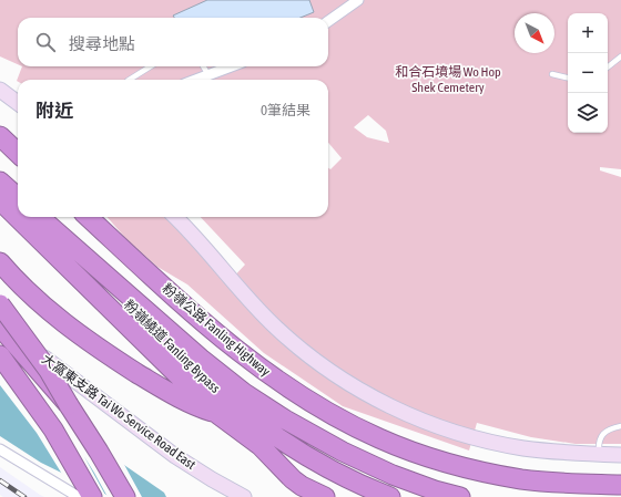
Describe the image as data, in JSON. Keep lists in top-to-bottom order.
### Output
{
  "streets": {
    "highway": ["粉嶺公路 Fanling Highway", "粉嶺繞道 Fanling Bypass"],
    "main road": ["大窩東支路 Tai Wo Service Road East"]
  },
  "parks": ["和合石墳場 Wo Hop Shek Cemetery"],
  "north": "bottom right",
  "page": {
    "map_buttons": ["+", "−"],
    "search": "搜尋地點",
    "heading": ["附近", "0筆結果"]
  }
}
